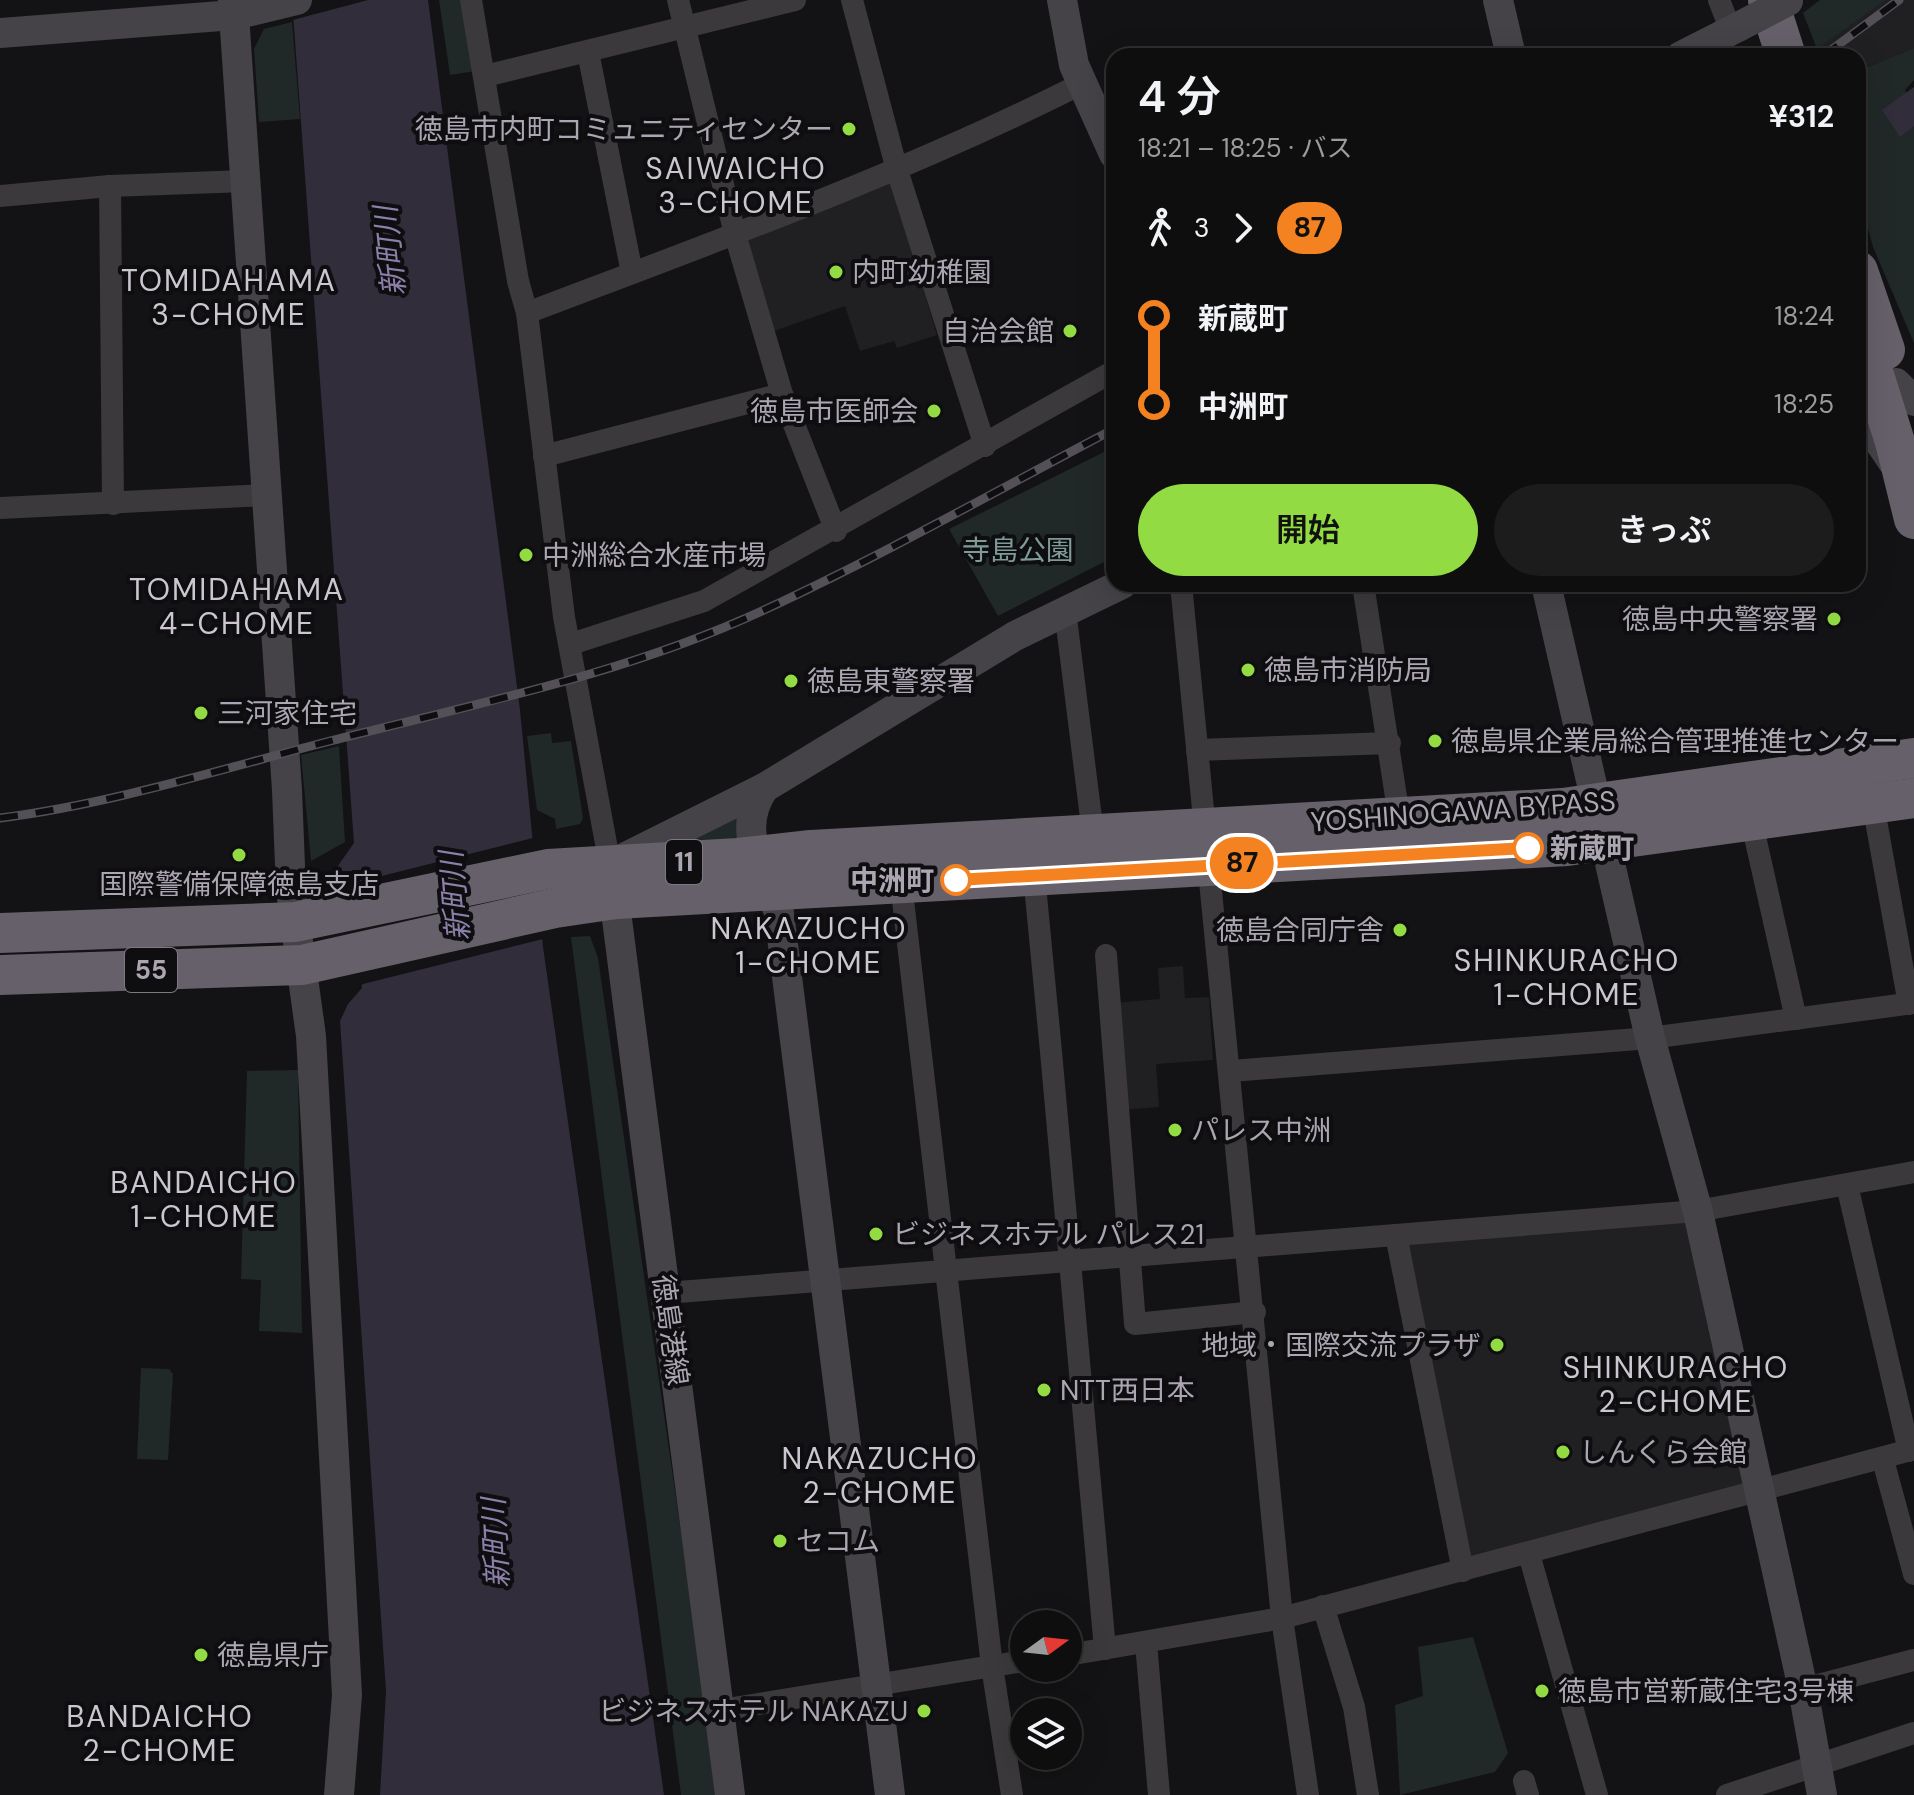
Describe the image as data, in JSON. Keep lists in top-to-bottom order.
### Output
{
  "streets": {
    "highway": ["YOSHINOGAWA BYPASS", "11", "55"],
    "street": ["徳島港線"]
  },
  "crossings": [
    ["YOSHINOGAWA BYPASS", "55"],
    ["YOSHINOGAWA BYPASS", "徳島港線"]
  ],
  "districts": [
    "SAIWAICHO 3-CHOME",
    "TOMIDAHAMA 3-CHOME",
    "TOMIDAHAMA 4-CHOME",
    "NAKAZUCHO 1-CHOME",
    "SHINKURACHO 1-CHOME",
    "BANDAICHO 1-CHOME",
    "SHINKURACHO 2-CHOME",
    "NAKAZUCHO 2-CHOME",
    "BANDAICHO 2-CHOME"
  ],
  "water": ["新町川"],
  "parks": ["寺島公園"],
  "places": [
    "徳島市内町コミュニティセンター",
    "内町幼稚園",
    "自治会館",
    "徳島市医師会",
    "中洲総合水産市場",
    "徳島中央警察署",
    "徳島市消防局",
    "徳島東警察署",
    "三河家住宅",
    "徳島県企業局総合管理推進センター",
    "新蔵町",
    "国際警備保障徳島支店",
    "中洲町",
    "徳島合同庁舎",
    "パレス中洲",
    "ビジネスホテル パレス21",
    "地域・国際交流プラザ",
    "NTT西日本",
    "しんくら会館",
    "セコム",
    "徳島県庁",
    "徳島市営新蔵住宅3号棟",
    "ビジネスホテル NAKAZU"
  ],
  "lines": ["bus line 87"],
  "north": "right",
  "page": {
    "on_map": "87",
    "heading": ["4 分", "18:21 – 18:25 · バス", "¥312"],
    "legs": ["3", "87"],
    "list": [
      {
        "name": "新蔵町",
        "value": "18:24"
      },
      {
        "name": "中洲町",
        "value": "18:25"
      }
    ],
    "buttons": ["開始", "きっぷ"]
  }
}
